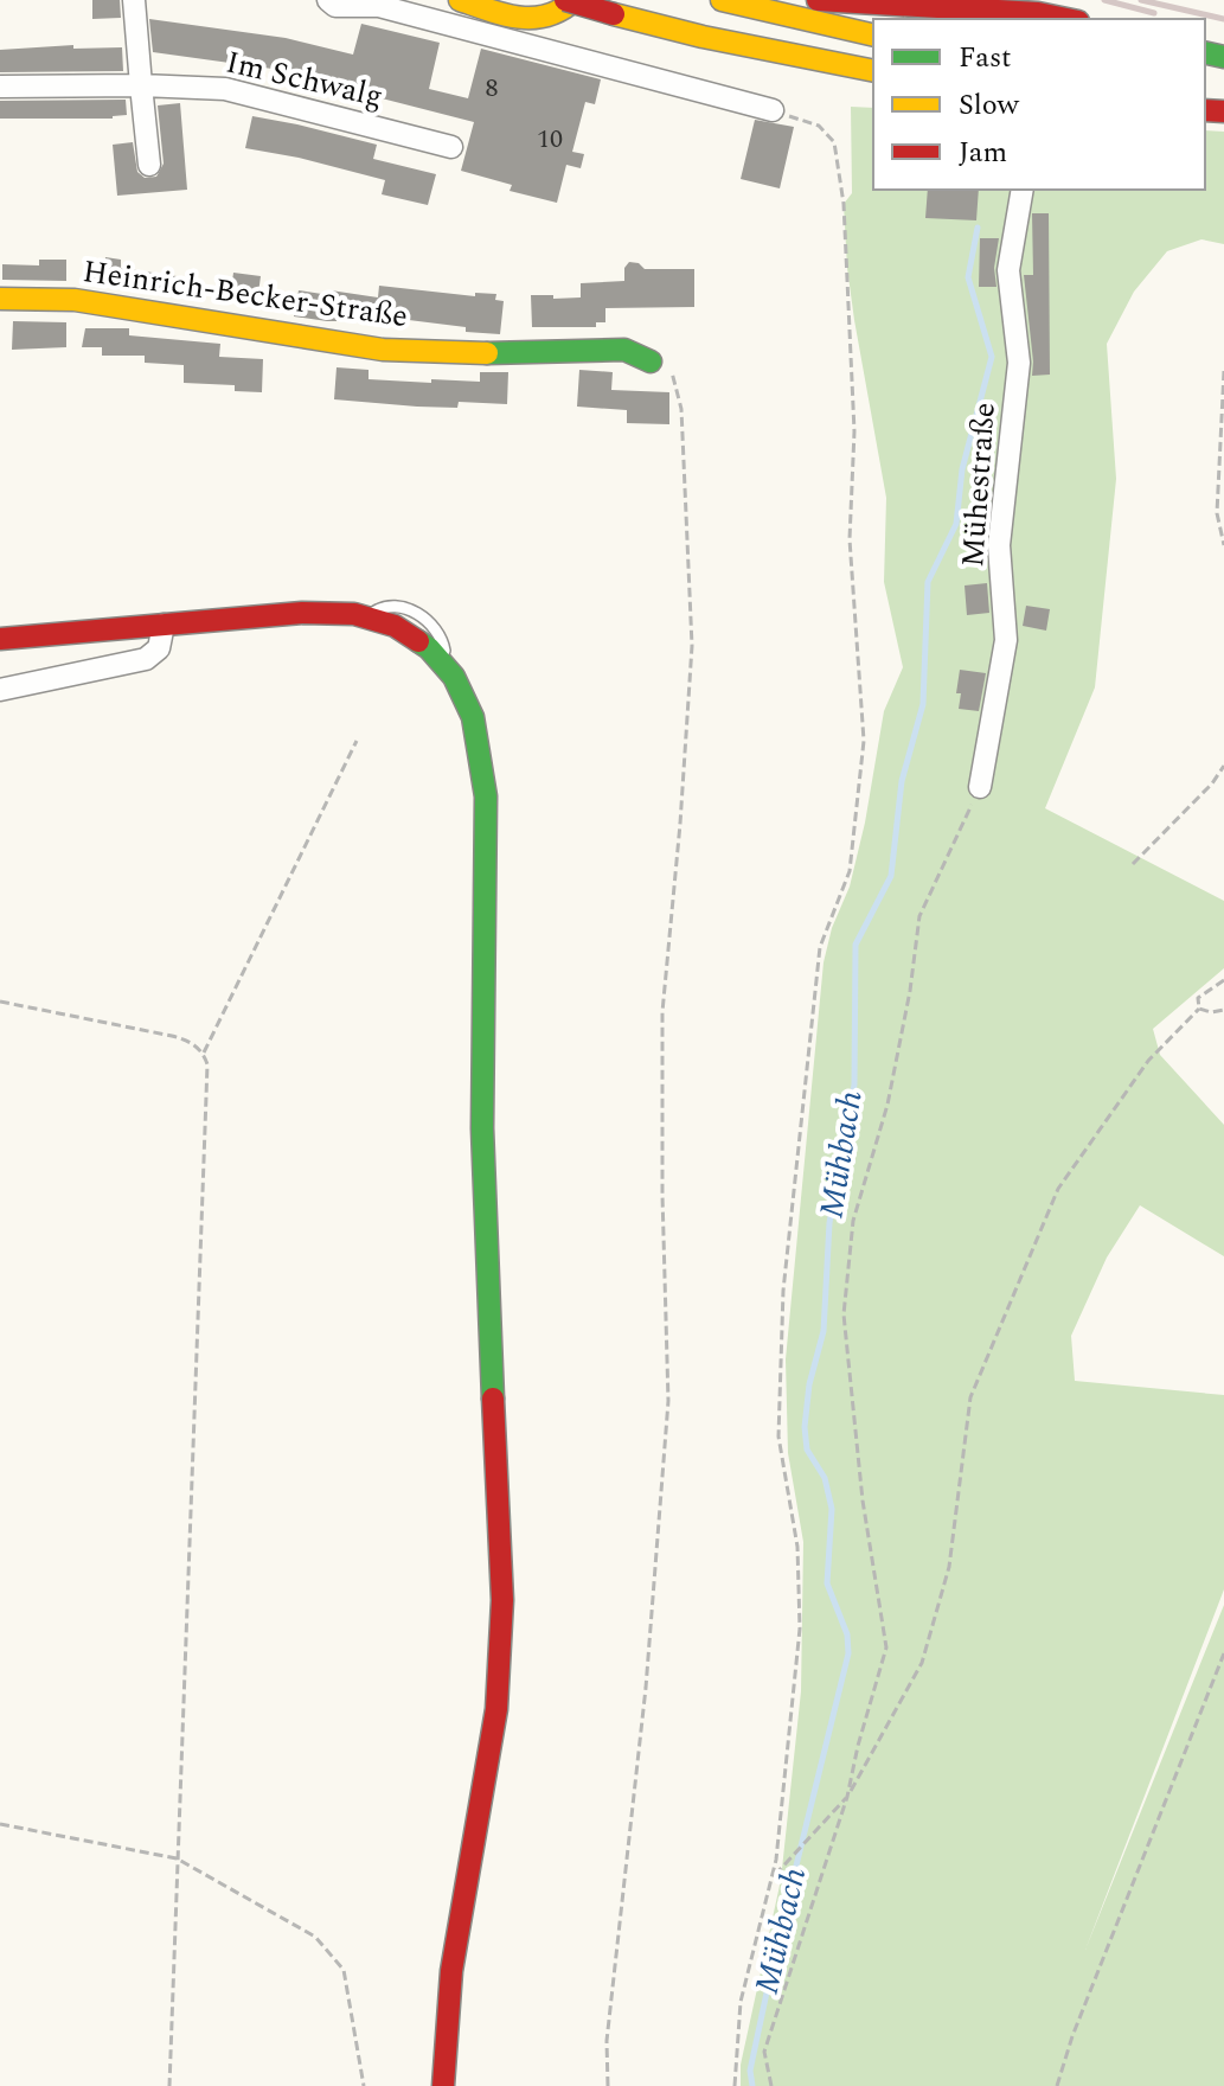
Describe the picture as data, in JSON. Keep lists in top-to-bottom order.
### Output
{
  "streets": {
    "main road": ["Heinrich-Becker-Straße"],
    "street": ["Im Schwalg", "Mühestraße"]
  },
  "water": ["Mühbach"],
  "house_numbers": ["8", "10"],
  "legend": ["Fast", "Slow", "Jam"]
}
